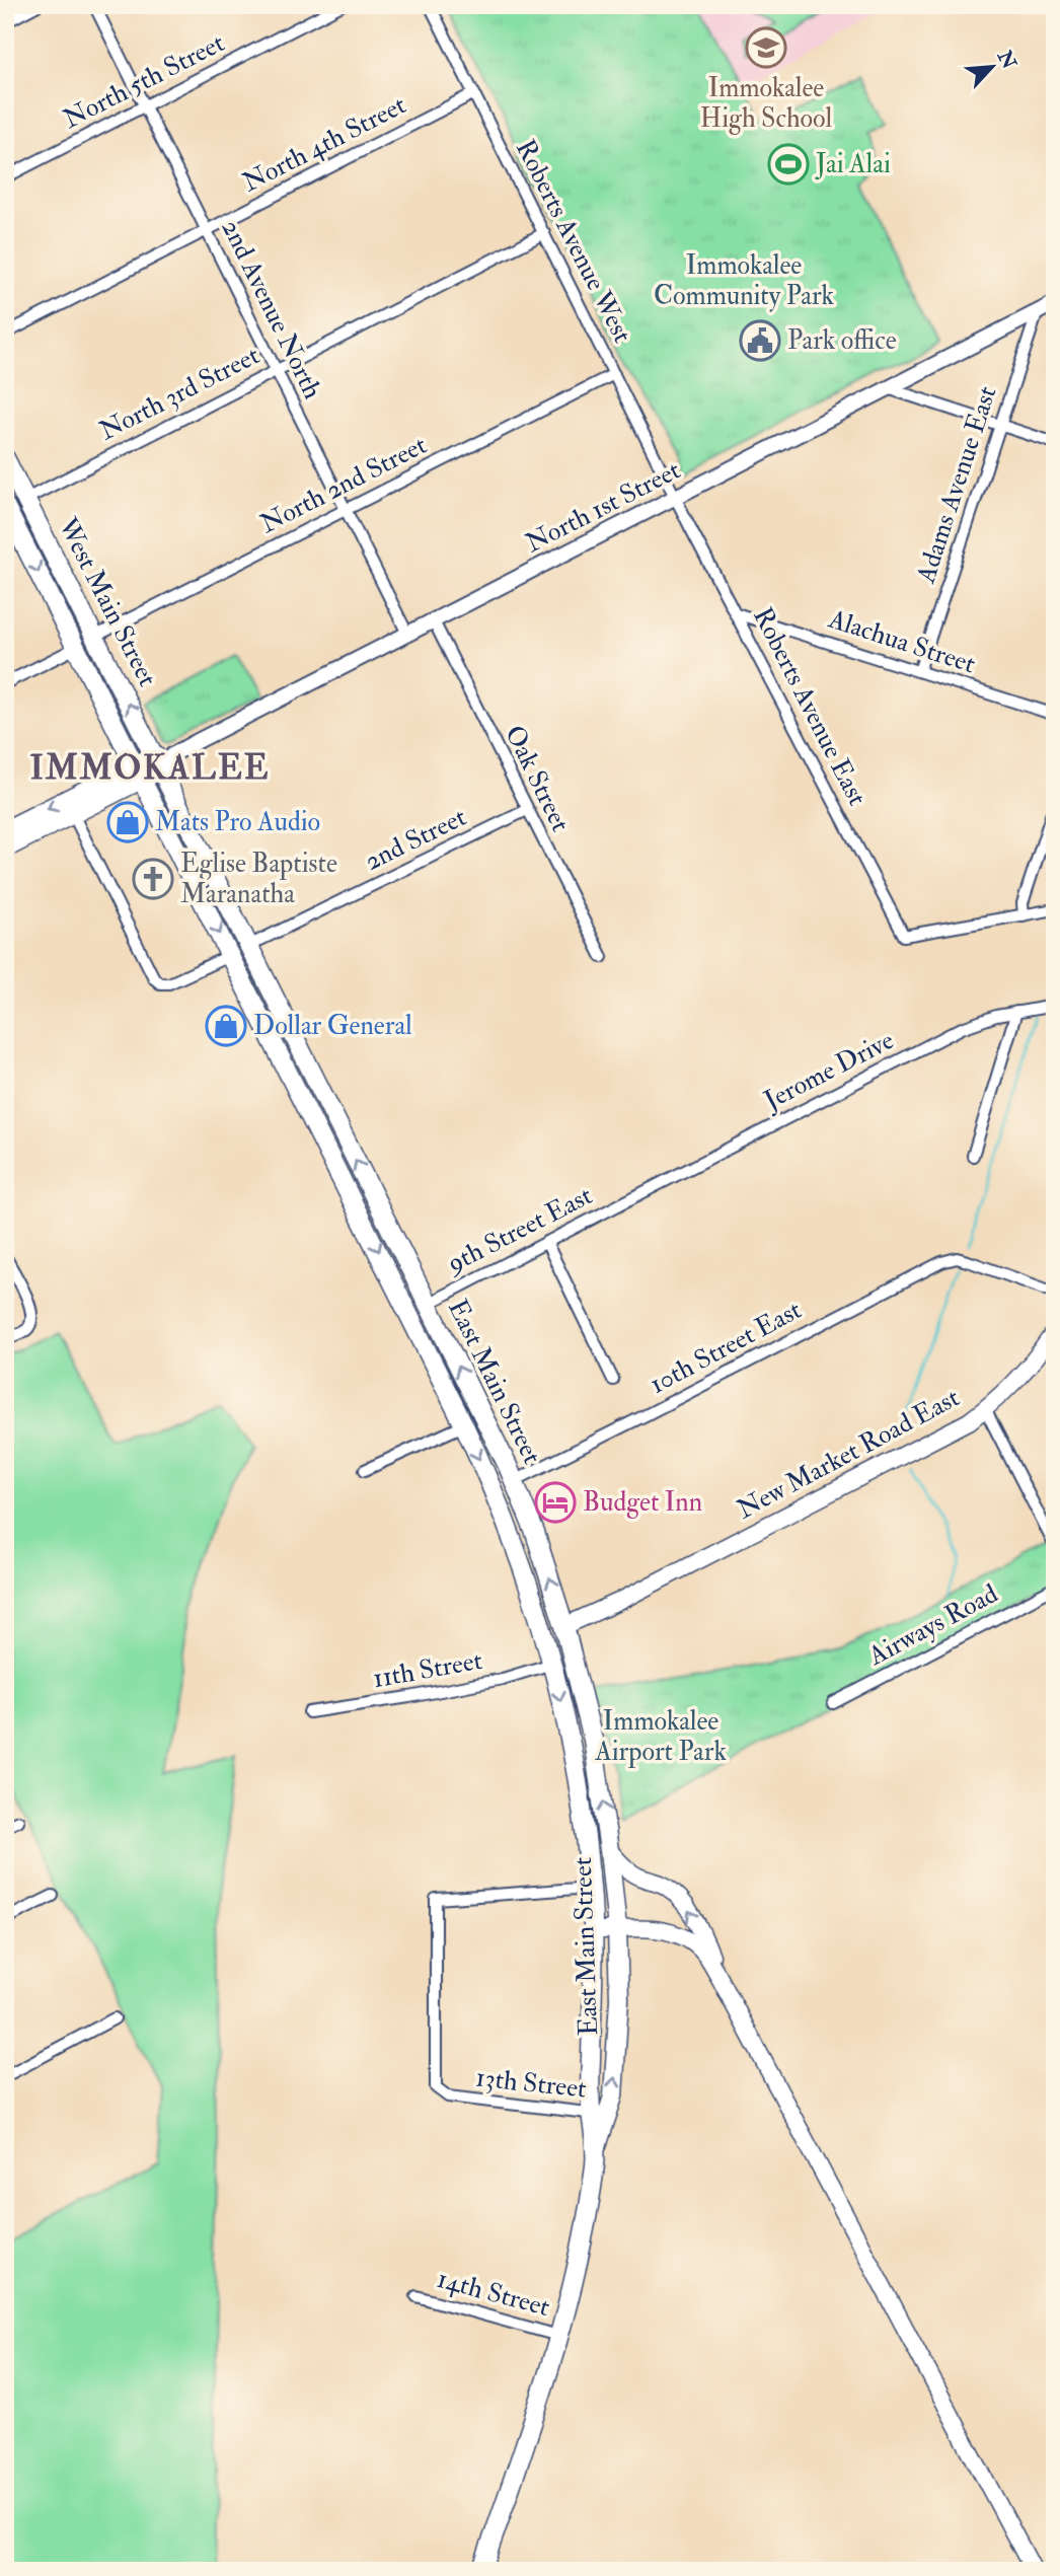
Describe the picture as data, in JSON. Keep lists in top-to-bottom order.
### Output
{
  "streets": {
    "main road": ["West Main Street", "East Main Street", "New Market Road East"],
    "street": [
      "North 5th Street",
      "North 4th Street",
      "Roberts Avenue West",
      "2nd Avenue North",
      "North 3rd Street",
      "North 2nd Street",
      "Adams Avenue East",
      "North 1st Street",
      "Alachua Street",
      "Roberts Avenue East",
      "Oak Street",
      "2nd Street",
      "Jerome Drive",
      "9th Street East",
      "10th Street East",
      "Airways Road",
      "11th Street",
      "13th Street",
      "14th Street"
    ]
  },
  "crossings": [
    ["North 5th Street", "2nd Avenue North"],
    ["North 4th Street", "Roberts Avenue West"],
    ["North 4th Street", "2nd Avenue North"],
    ["Roberts Avenue West", "North 3rd Street"],
    ["Roberts Avenue West", "North 2nd Street"],
    ["Roberts Avenue West", "North 1st Street"],
    ["Roberts Avenue West", "Roberts Avenue East"],
    ["2nd Avenue North", "North 3rd Street"],
    ["2nd Avenue North", "North 2nd Street"],
    ["2nd Avenue North", "North 1st Street"],
    ["North 3rd Street", "West Main Street"],
    ["North 2nd Street", "West Main Street"],
    ["Adams Avenue East", "North 1st Street"],
    ["Adams Avenue East", "Alachua Street"],
    ["North 1st Street", "West Main Street"],
    ["North 1st Street", "Roberts Avenue East"],
    ["North 1st Street", "Oak Street"],
    ["North 1st Street", "East Main Street"],
    ["West Main Street", "East Main Street"],
    ["Alachua Street", "Roberts Avenue East"],
    ["Oak Street", "2nd Street"],
    ["2nd Street", "East Main Street"],
    ["Jerome Drive", "9th Street East"],
    ["9th Street East", "East Main Street"],
    ["10th Street East", "East Main Street"],
    ["East Main Street", "New Market Road East"],
    ["East Main Street", "11th Street"],
    ["East Main Street", "13th Street"],
    ["East Main Street", "14th Street"]
  ],
  "districts": ["IMMOKALEE"],
  "parks": ["Immokalee Community Park", "Immokalee Airport Park"],
  "places": {
    "school or university": ["Immokalee High School"],
    "sports": ["Jai Alai"],
    "public building": ["Park office"],
    "shop": ["Mats Pro Audio", "Dollar General"],
    "church": ["Eglise Baptiste Maranatha"],
    "hotel": ["Budget Inn"]
  },
  "north": "top right"
}
